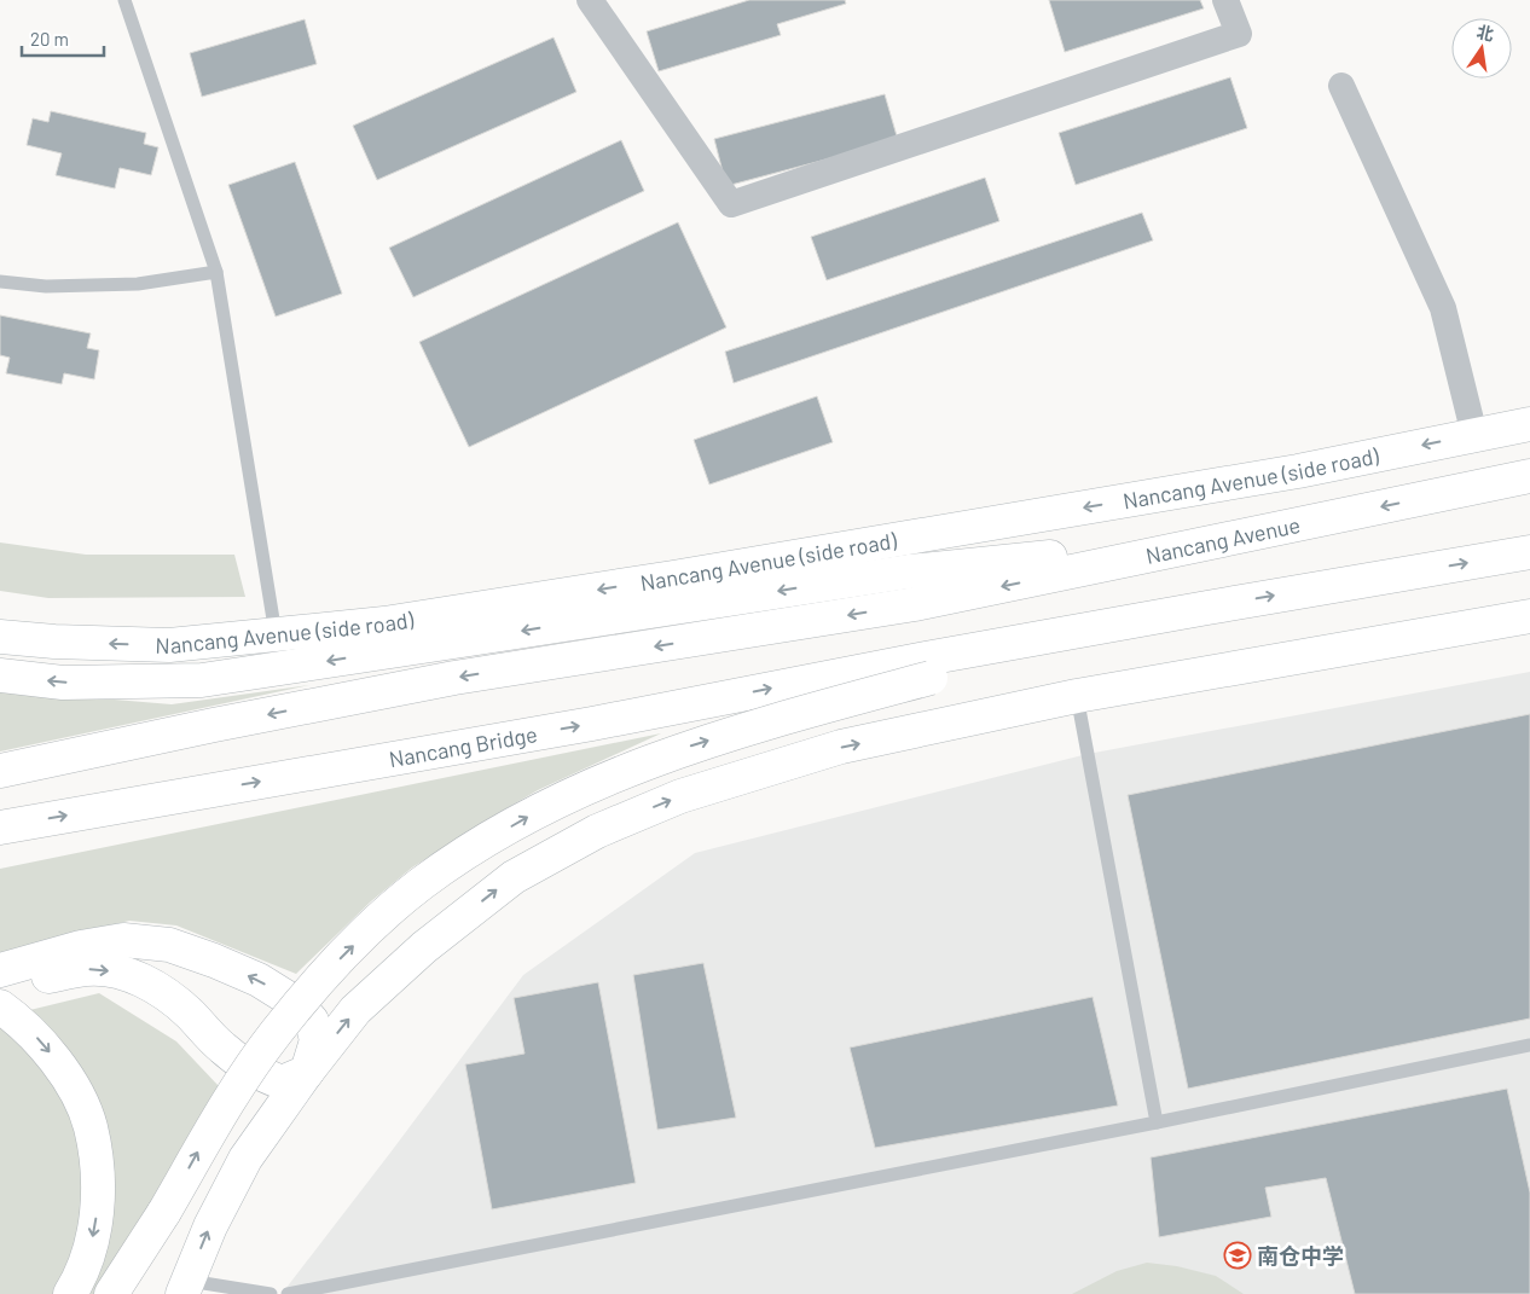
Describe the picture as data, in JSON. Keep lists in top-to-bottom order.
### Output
{
  "streets": {
    "main road": ["Nancang Avenue (side road)", "Nancang Avenue", "Nancang Bridge"]
  },
  "places": {
    "school or university": ["南仓中学"]
  },
  "scale_bar": "20 m",
  "north": "top"
}
